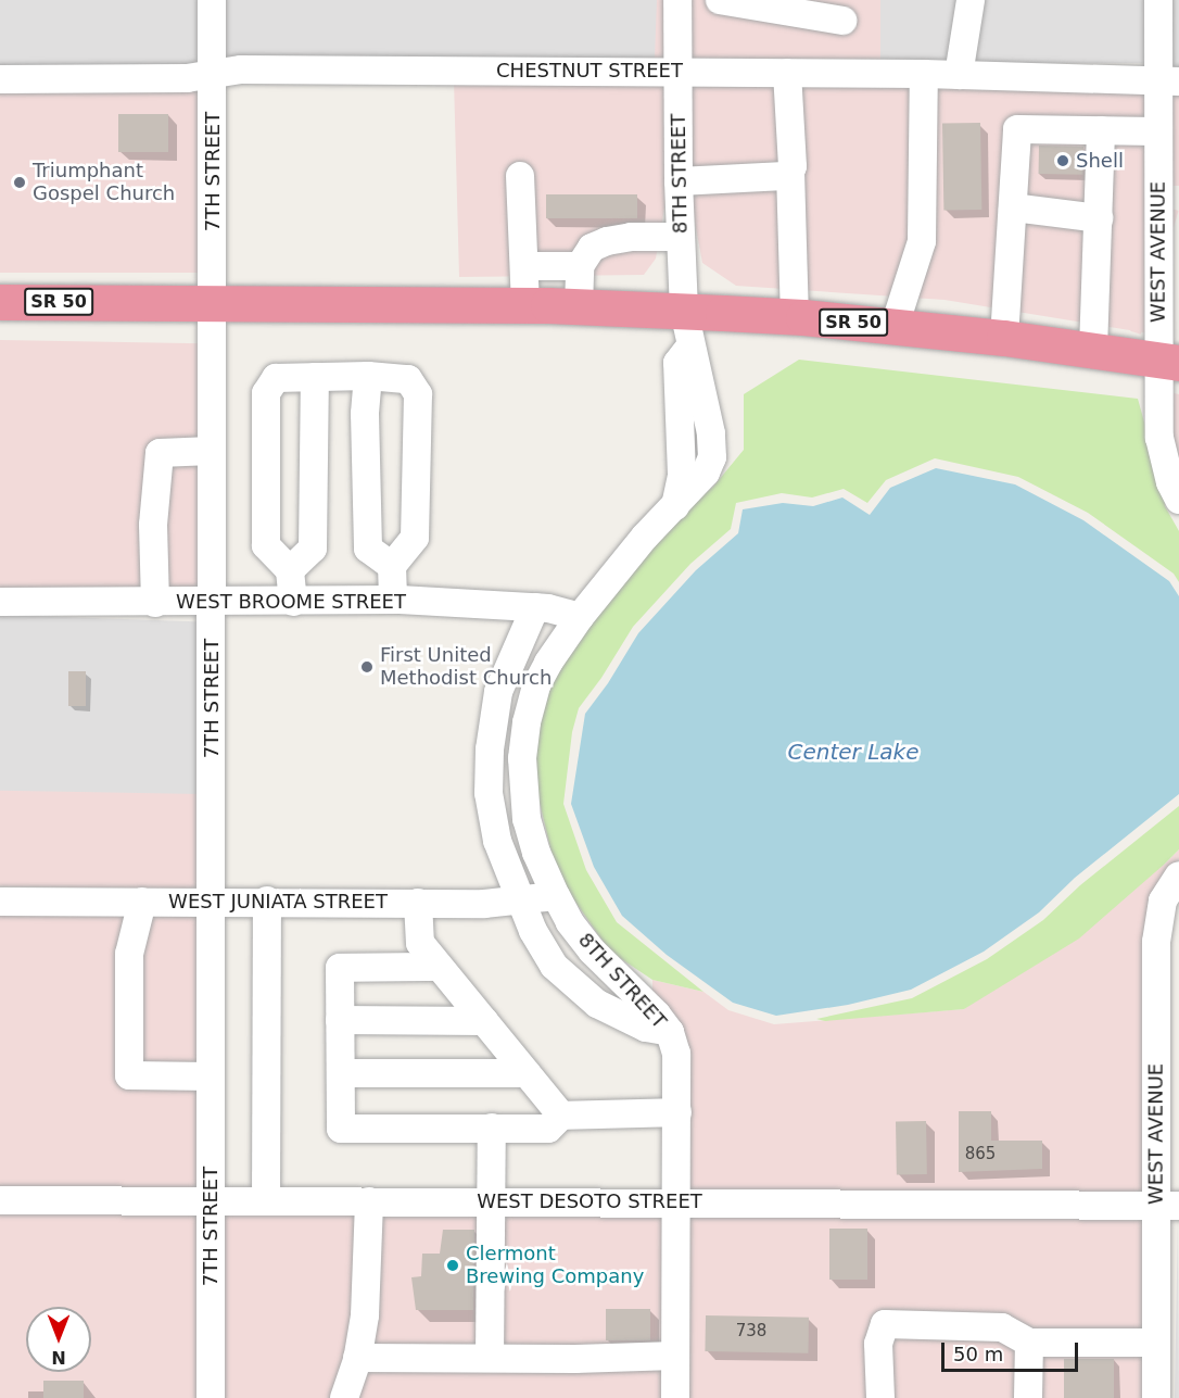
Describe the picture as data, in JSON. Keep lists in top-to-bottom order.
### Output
{
  "streets": {
    "highway": ["SR 50"],
    "street": [
      "CHESTNUT STREET",
      "7TH STREET",
      "8TH STREET",
      "WEST AVENUE",
      "WEST BROOME STREET",
      "WEST JUNIATA STREET",
      "WEST DESOTO STREET"
    ]
  },
  "crossings": [
    ["CHESTNUT STREET", "7TH STREET"],
    ["CHESTNUT STREET", "8TH STREET"],
    ["CHESTNUT STREET", "WEST AVENUE"],
    ["7TH STREET", "SR 50"],
    ["7TH STREET", "WEST BROOME STREET"],
    ["7TH STREET", "WEST JUNIATA STREET"],
    ["7TH STREET", "WEST DESOTO STREET"],
    ["8TH STREET", "SR 50"],
    ["8TH STREET", "WEST BROOME STREET"],
    ["8TH STREET", "WEST JUNIATA STREET"],
    ["8TH STREET", "WEST DESOTO STREET"],
    ["WEST AVENUE", "SR 50"],
    ["WEST AVENUE", "WEST DESOTO STREET"]
  ],
  "water": ["Center Lake"],
  "places": [
    "Shell",
    "Triumphant Gospel Church",
    "First United Methodist Church",
    "Clermont Brewing Company"
  ],
  "house_numbers": ["865", "738"],
  "scale_bar": "50 m",
  "north": "bottom"
}
